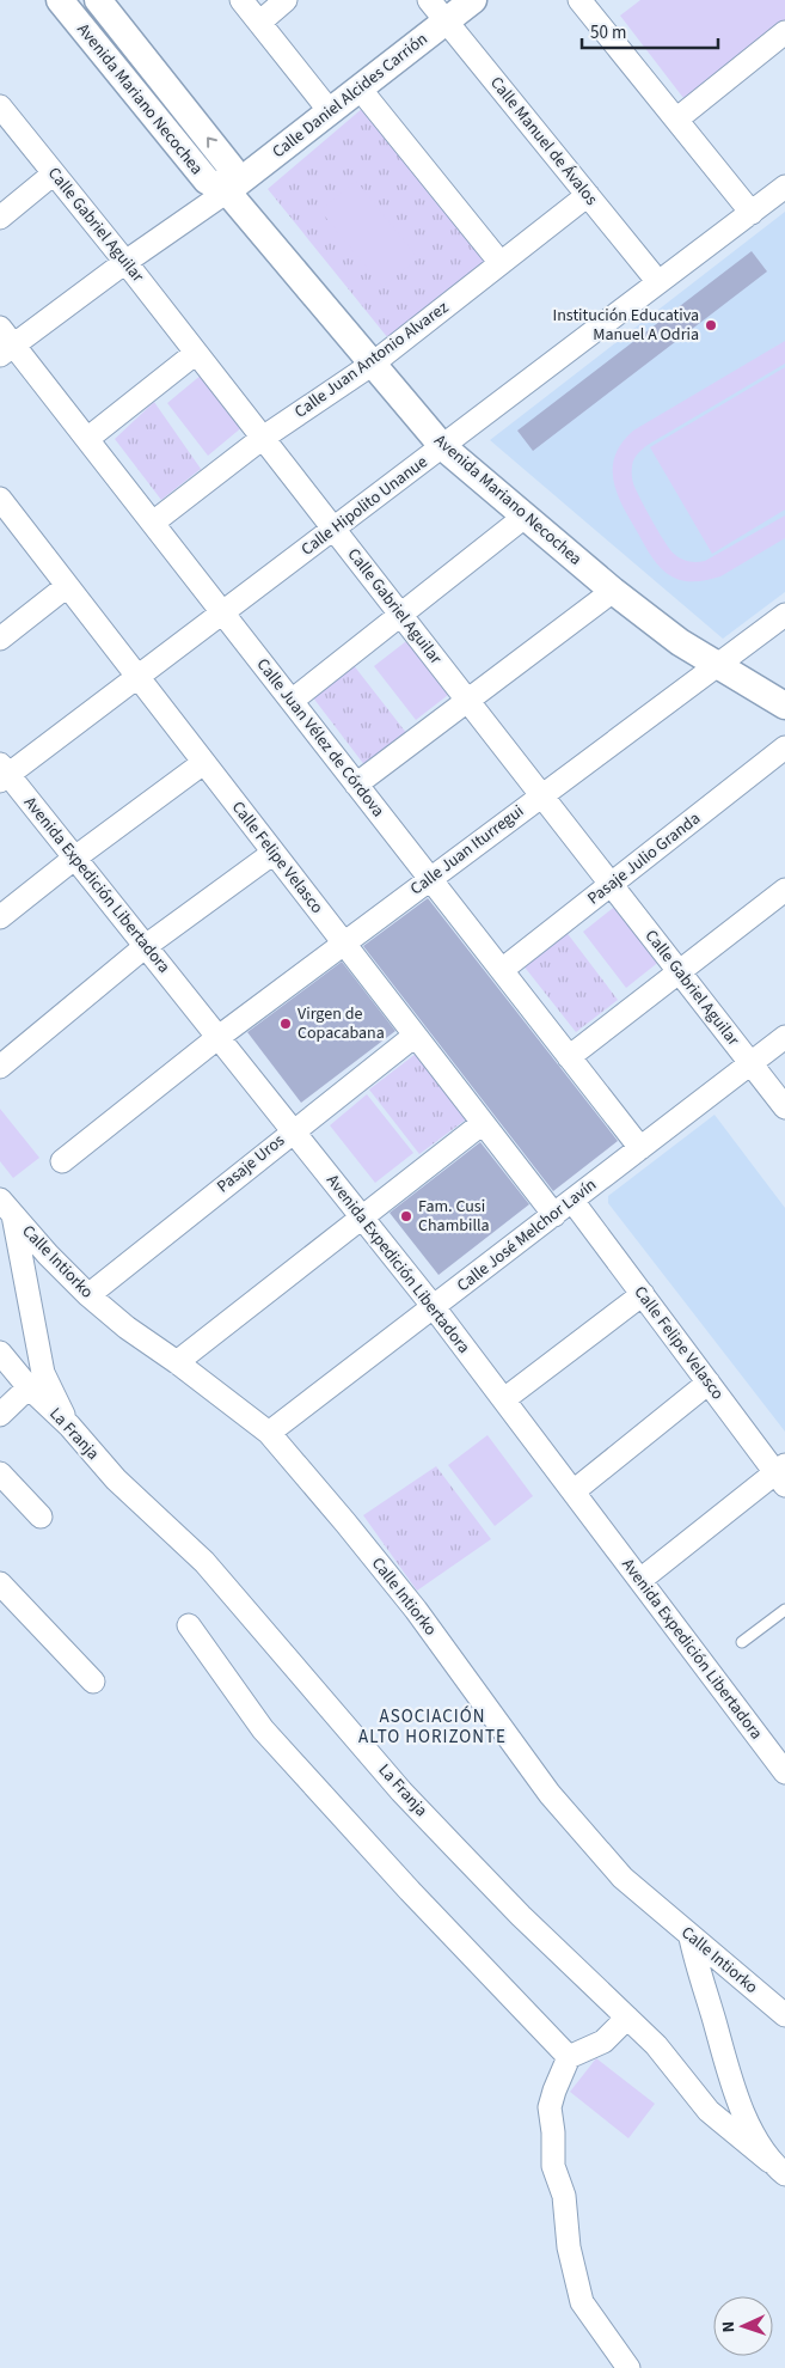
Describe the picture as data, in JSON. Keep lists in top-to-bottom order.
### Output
{
  "streets": {
    "street": [
      "Calle Daniel Alcides Carrión",
      "Avenida Mariano Necochea",
      "Calle Manuel de Ávalos",
      "Calle Gabriel Aguilar",
      "Calle Juan Antonio Alvarez",
      "Calle Hipolito Unanue",
      "Calle Juan Vélez de Córdova",
      "Calle Juan Iturregui",
      "Calle Felipe Velasco",
      "Pasaje Julio Granda",
      "Avenida Expedición Libertadora",
      "Pasaje Uros",
      "Calle José Melchor Lavín",
      "Calle Intiorko",
      "La Franja"
    ]
  },
  "crossings": [
    ["Calle Daniel Alcides Carrión", "Avenida Mariano Necochea"],
    ["Calle Daniel Alcides Carrión", "Calle Manuel de Ávalos"],
    ["Avenida Mariano Necochea", "Calle Juan Antonio Alvarez"],
    ["Avenida Mariano Necochea", "Calle Hipolito Unanue"],
    ["Avenida Mariano Necochea", "Calle Juan Iturregui"],
    ["Calle Manuel de Ávalos", "Calle Juan Antonio Alvarez"],
    ["Calle Manuel de Ávalos", "Calle Hipolito Unanue"],
    ["Calle Gabriel Aguilar", "Calle Juan Antonio Alvarez"],
    ["Calle Gabriel Aguilar", "Calle Hipolito Unanue"],
    ["Calle Gabriel Aguilar", "Calle Juan Iturregui"],
    ["Calle Gabriel Aguilar", "Pasaje Julio Granda"],
    ["Calle Gabriel Aguilar", "Calle José Melchor Lavín"],
    ["Calle Juan Antonio Alvarez", "Calle Juan Vélez de Córdova"],
    ["Calle Hipolito Unanue", "Calle Juan Vélez de Córdova"],
    ["Calle Hipolito Unanue", "Calle Felipe Velasco"],
    ["Calle Hipolito Unanue", "Avenida Expedición Libertadora"],
    ["Calle Juan Vélez de Córdova", "Calle Juan Iturregui"],
    ["Calle Juan Vélez de Córdova", "Pasaje Julio Granda"],
    ["Calle Juan Vélez de Córdova", "Calle José Melchor Lavín"],
    ["Calle Juan Iturregui", "Calle Felipe Velasco"],
    ["Calle Juan Iturregui", "Avenida Expedición Libertadora"],
    ["Calle Felipe Velasco", "Pasaje Uros"],
    ["Calle Felipe Velasco", "Calle José Melchor Lavín"],
    ["Avenida Expedición Libertadora", "Pasaje Uros"],
    ["Avenida Expedición Libertadora", "Calle José Melchor Lavín"],
    ["Pasaje Uros", "Calle Intiorko"],
    ["Calle José Melchor Lavín", "Calle Intiorko"],
    ["Calle Intiorko", "La Franja"]
  ],
  "districts": ["ASOCIACIÓN ALTO HORIZONTE"],
  "places": ["Institución Educativa Manuel A Odria", "Virgen de Copacabana", "Fam. Cusi Chambilla"],
  "scale_bar": "50 m",
  "north": "left"
}
